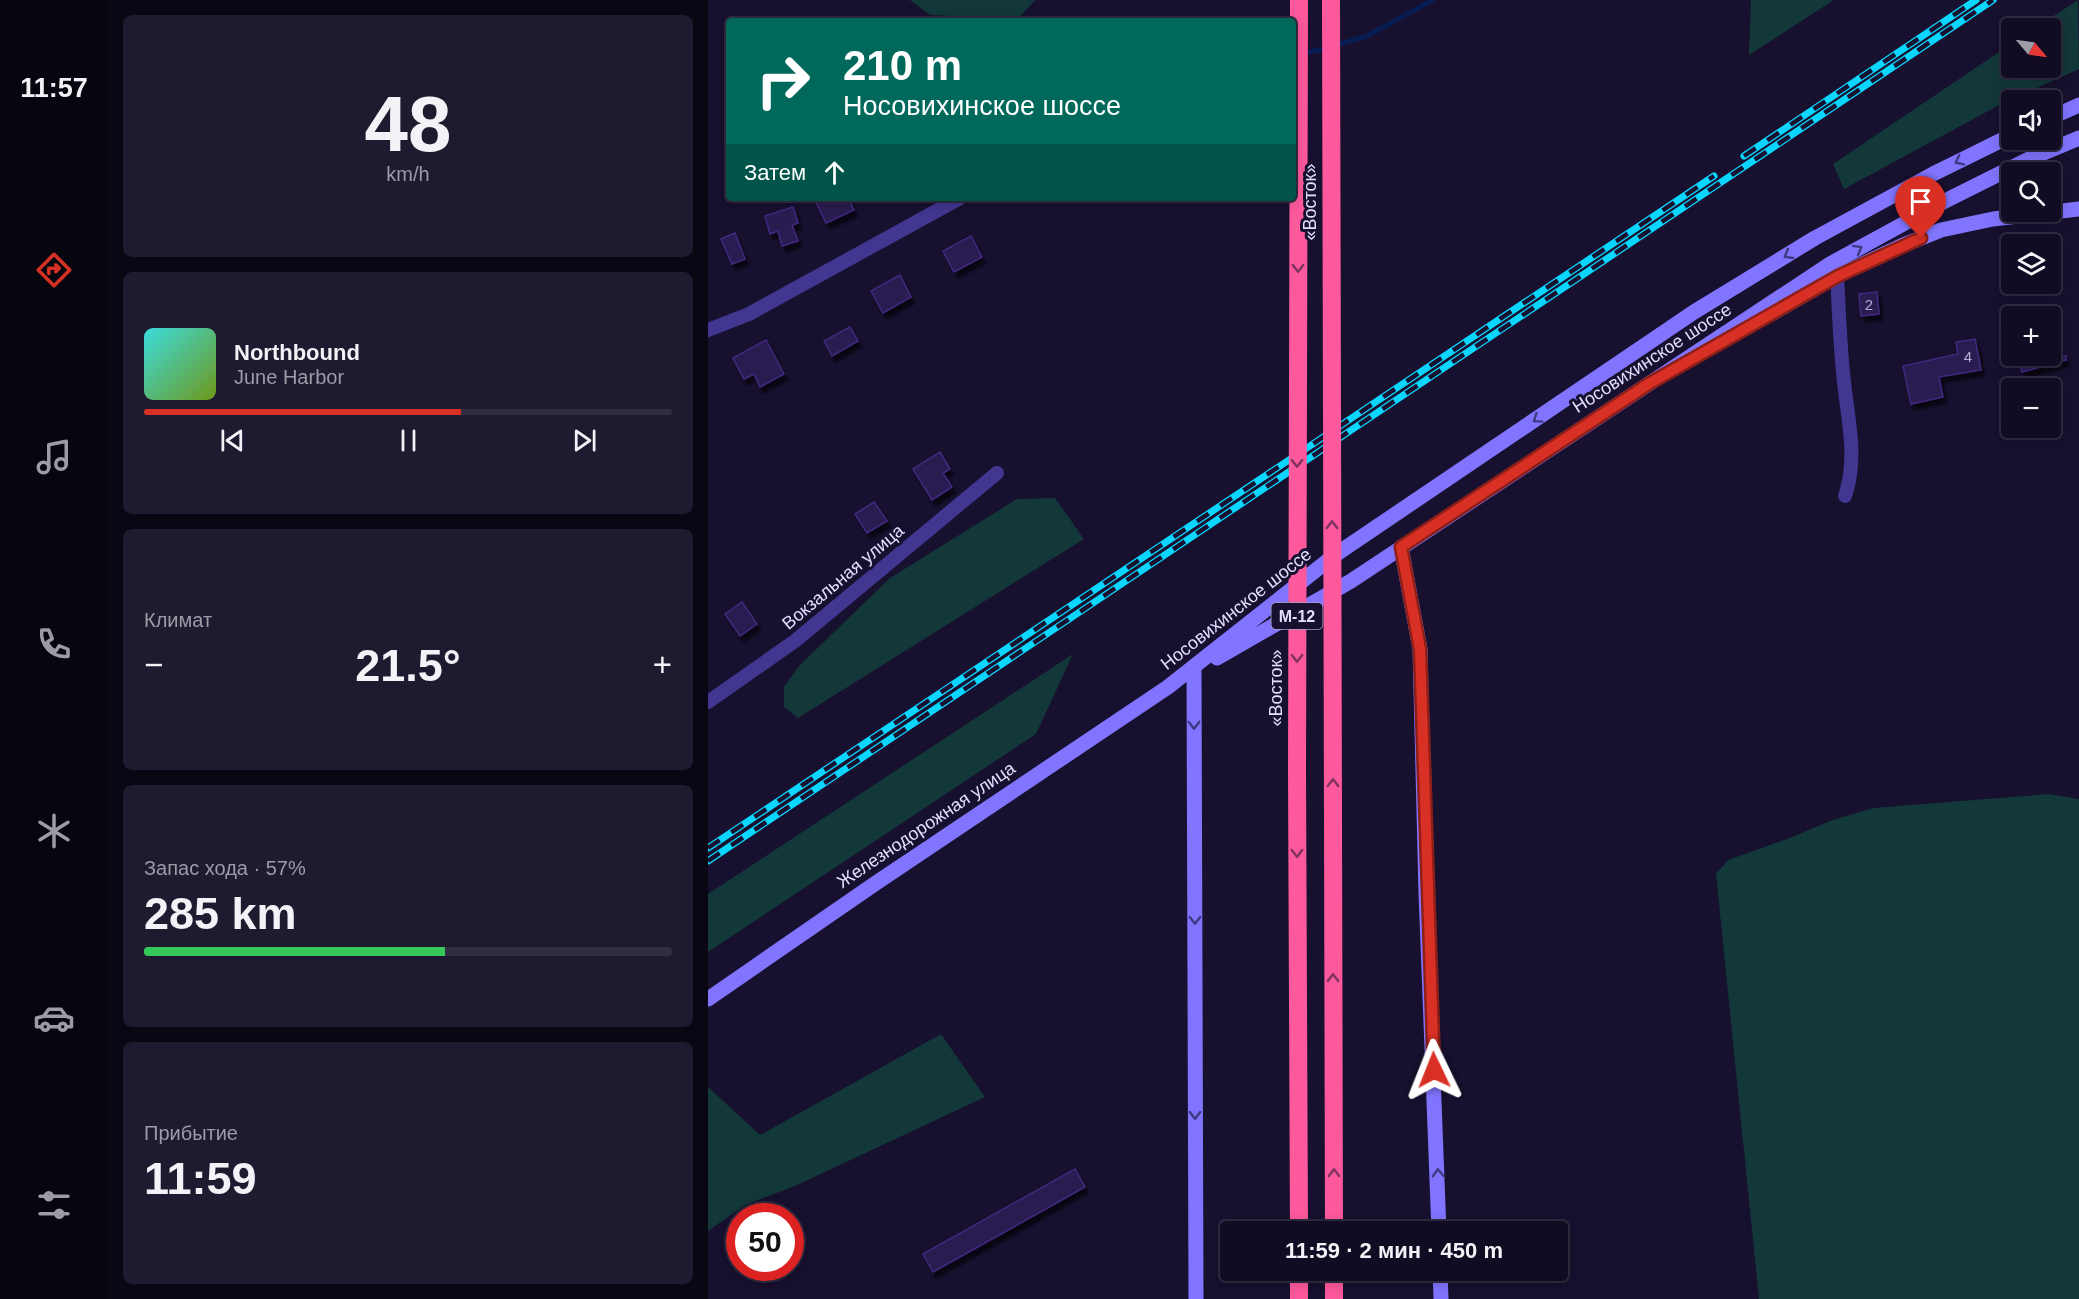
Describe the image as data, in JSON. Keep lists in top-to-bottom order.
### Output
{
  "streets": {
    "highway": ["«Восток»", "М-12"],
    "main road": ["Носовихинское шоссе", "Железнодорожная улица"],
    "street": ["Вокзальная улица"]
  },
  "crossings": [
    ["Носовихинское шоссе", "Железнодорожная улица"]
  ],
  "house_numbers": ["2", "4"],
  "north": "bottom right",
  "page": {
    "tabs": "11:57",
    "tile": [
      ["48", "km/h"],
      "Климат",
      ["Запас хода · 57%", "285 km"],
      ["Прибытие", "11:59"]
    ],
    "map_buttons": ["+", "−"],
    "turn": ["210 m", "Носовихинское шоссе"],
    "then": "Затем",
    "song": ["Northbound", "June Harbor"],
    "heat": ["−", "21.5°", "+"],
    "limit": "50",
    "trip": "11:59 · 2 мин · 450 m"
  }
}
